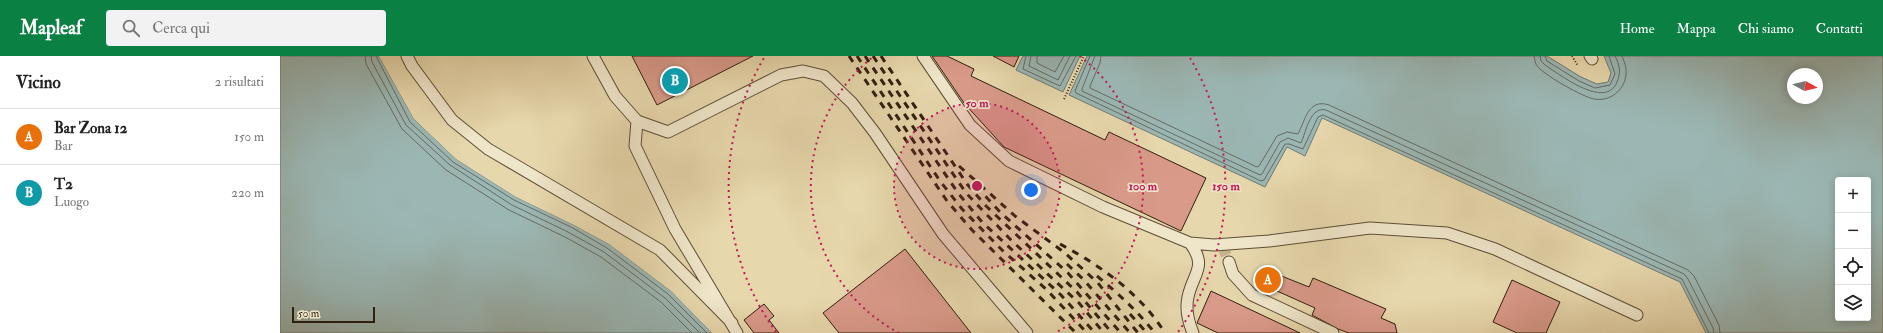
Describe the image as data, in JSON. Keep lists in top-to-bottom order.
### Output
{
  "scale_bar": "50 m",
  "north": "right",
  "page": {
    "header": "Mapleaf",
    "search": "Cerca qui",
    "nav": [
      "Home",
      "Mappa",
      "Chi siamo",
      "Contatti"
    ],
    "heading": ["Vicino", "2 risultati"],
    "pins": ["B", "A"],
    "list": [
      {
        "mark": "A",
        "name": "Bar Zona 12",
        "note": "Bar",
        "value": "150 m"
      },
      {
        "mark": "B",
        "name": "T2",
        "note": "Luogo",
        "value": "220 m"
      }
    ],
    "map_buttons": ["+", "−"],
    "scale": "50 m"
  },
  "rings": ["50 m", "100 m", "150 m"]
}
